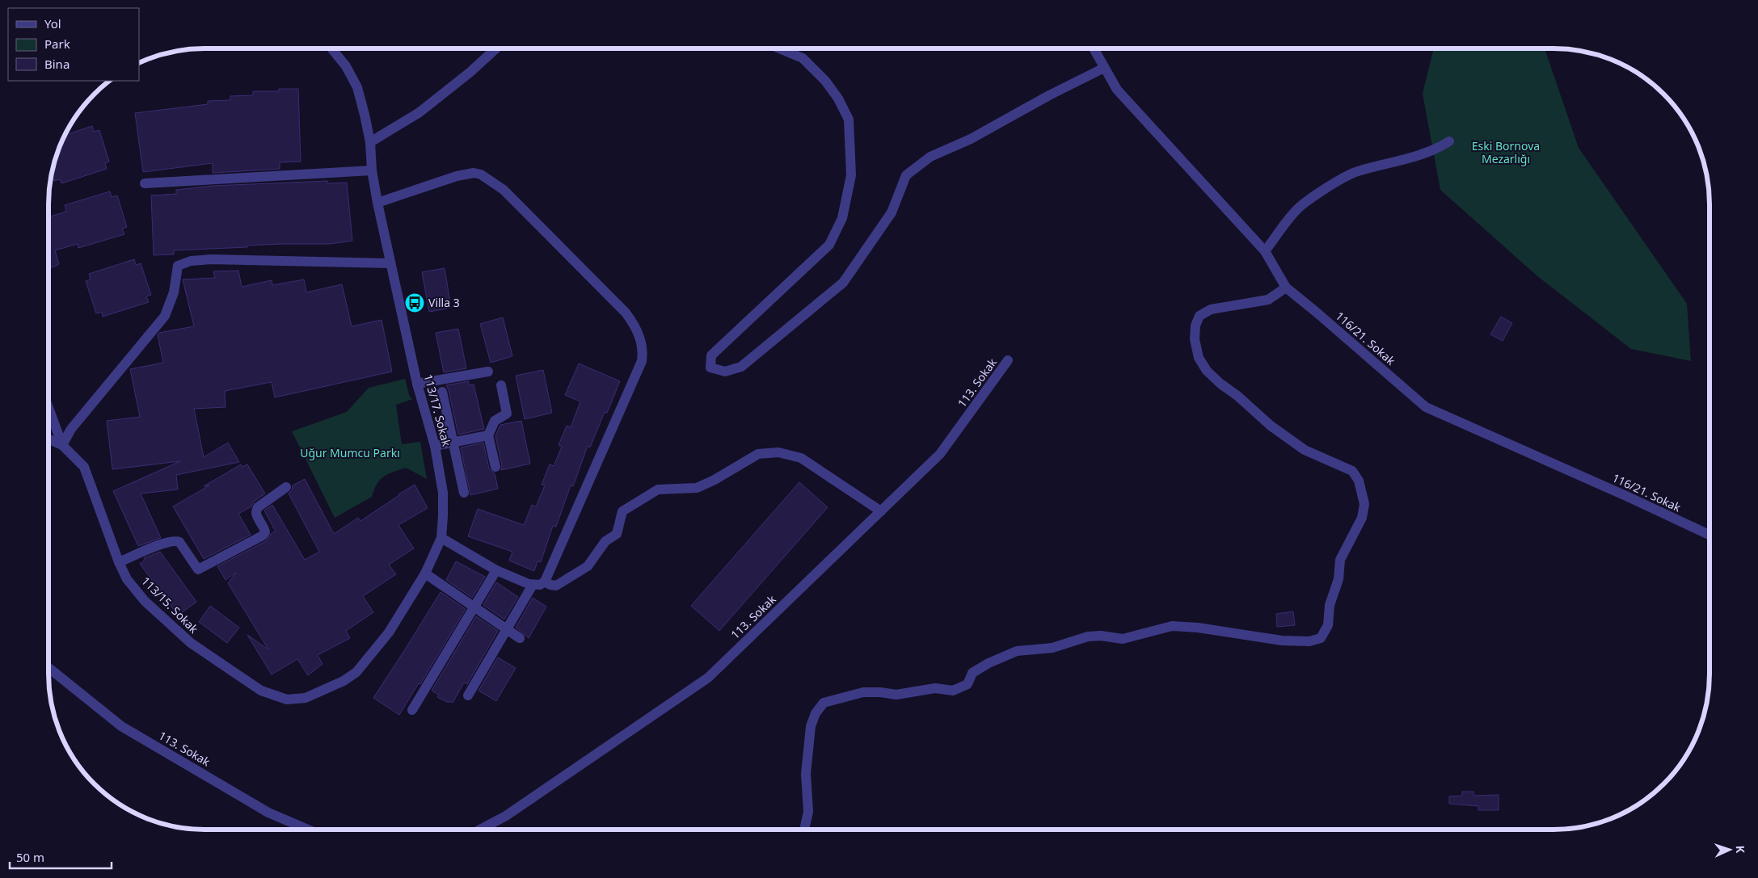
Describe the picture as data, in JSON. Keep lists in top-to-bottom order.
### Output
{
  "streets": {
    "street": [
      "116/21. Sokak",
      "113. Sokak",
      "113/17. Sokak",
      "113/15. Sokak"
    ]
  },
  "crossings": [
    ["113/17. Sokak", "113/15. Sokak"]
  ],
  "parks": ["Eski Bornova Mezarlığı", "Uğur Mumcu Parkı"],
  "places": {
    "bus stop": ["Villa 3"]
  },
  "legend": ["Yol", "Park", "Bina"],
  "scale_bar": "50 m",
  "north": "right"
}
